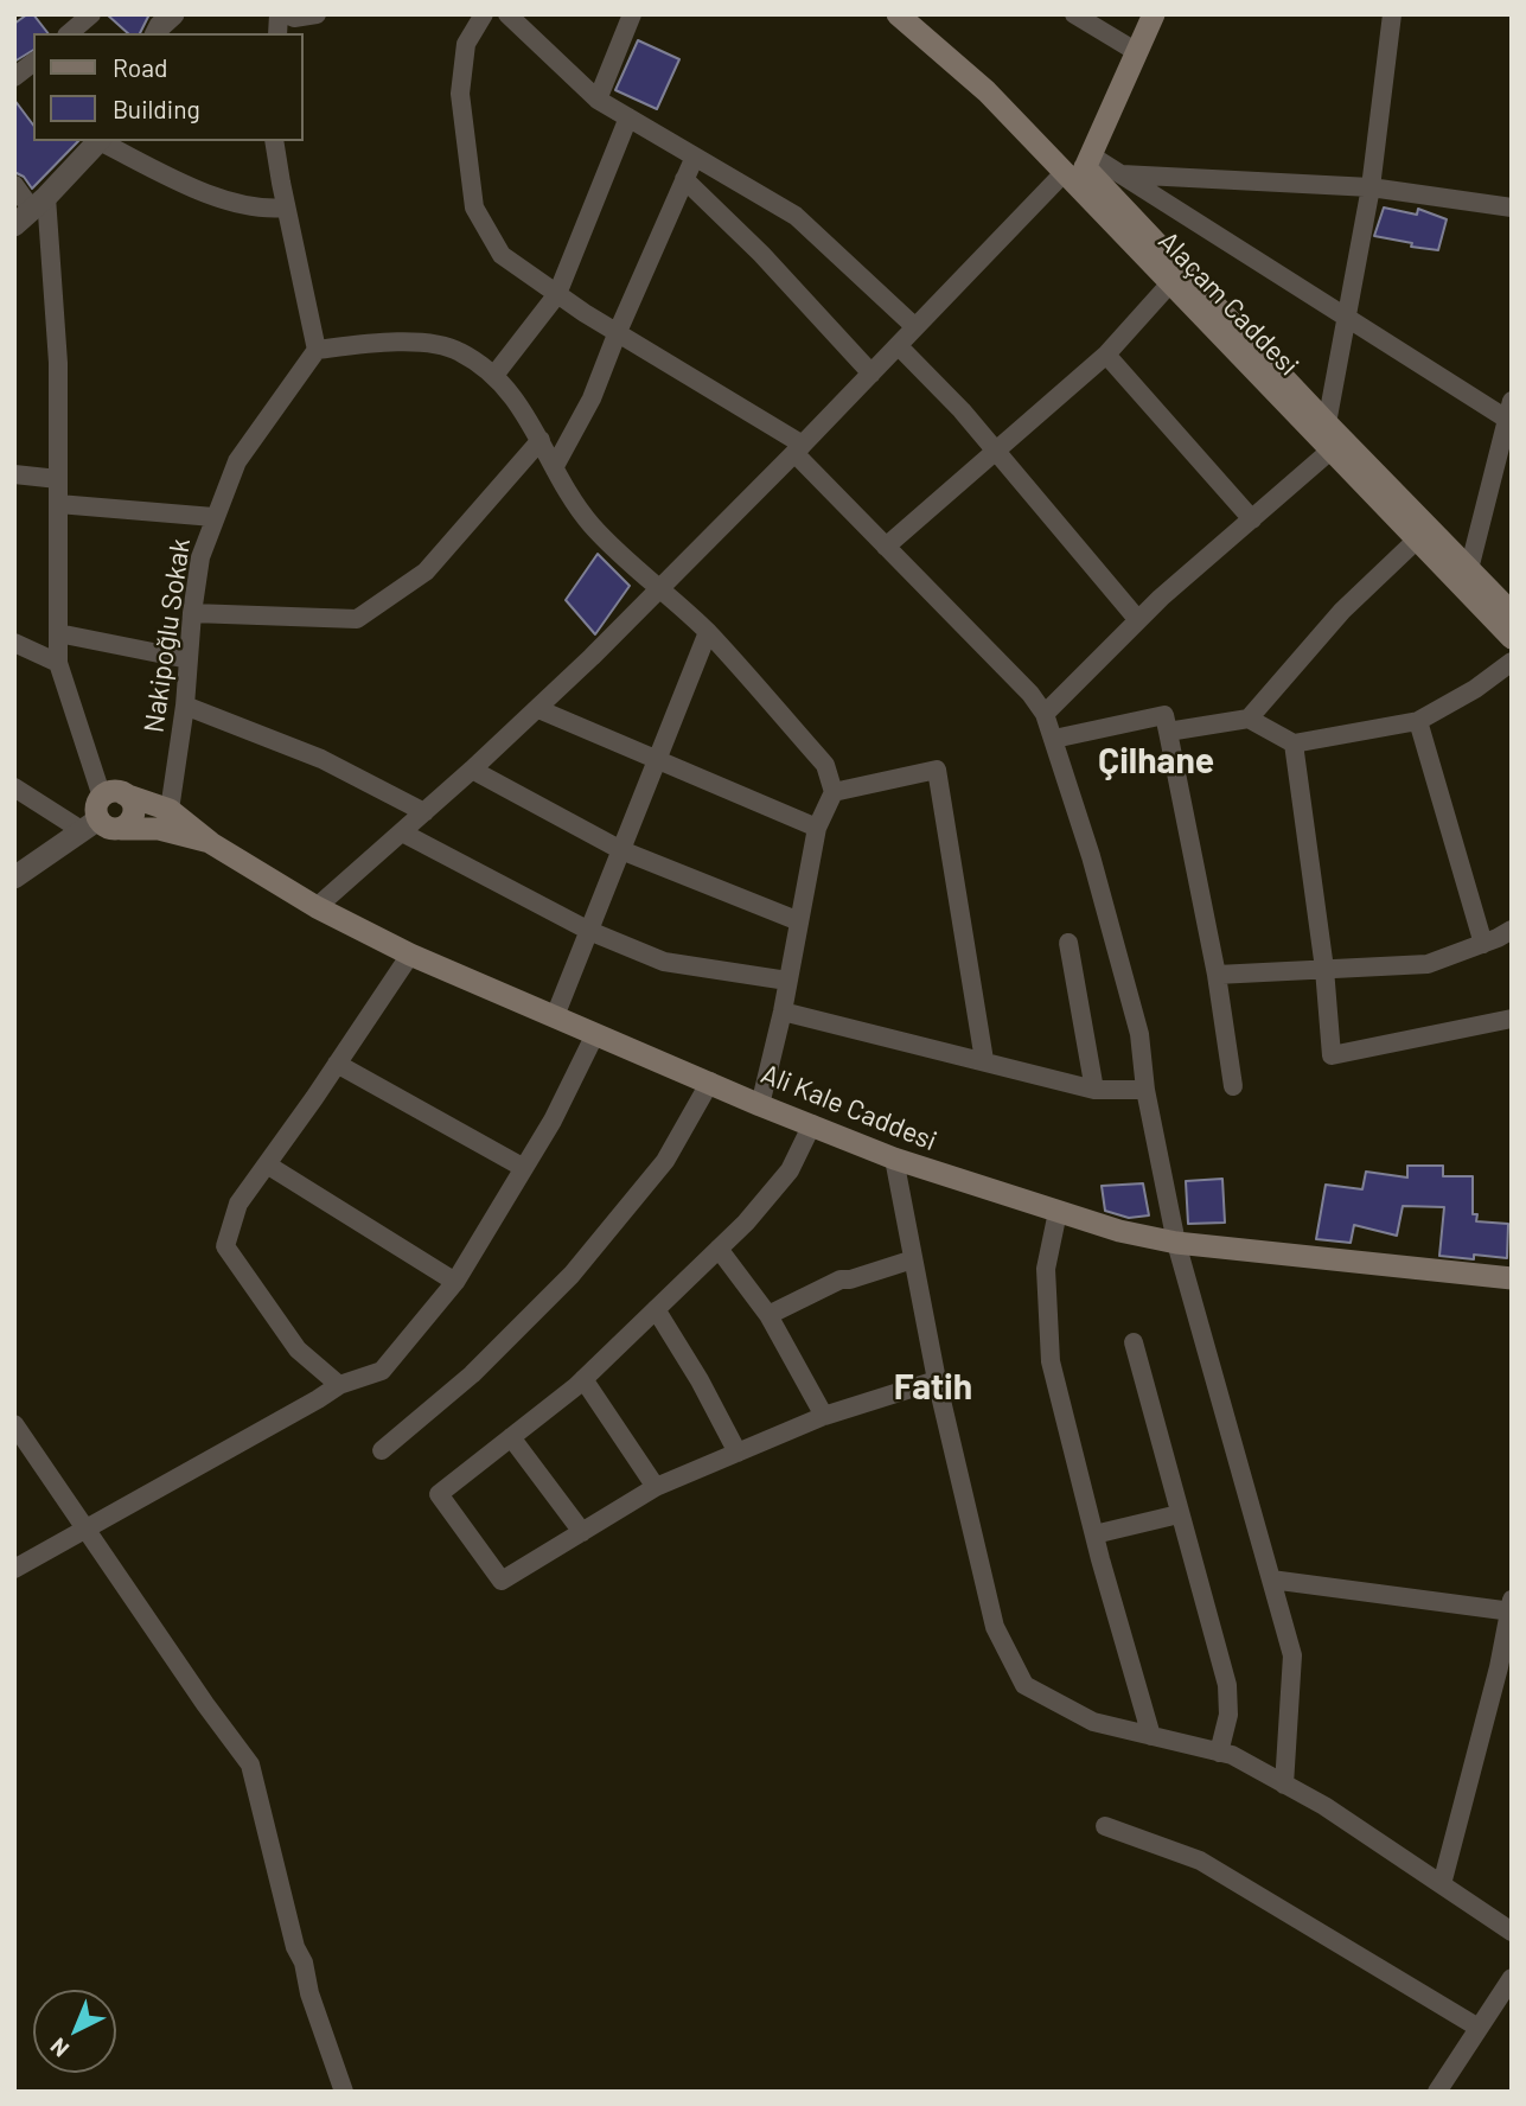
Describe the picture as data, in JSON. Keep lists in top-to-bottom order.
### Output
{
  "streets": {
    "main road": ["Alaçam Caddesi", "Ali Kale Caddesi"],
    "street": ["Nakipoğlu Sokak"]
  },
  "crossings": [
    ["Nakipoğlu Sokak", "Ali Kale Caddesi"]
  ],
  "districts": ["Çilhane", "Fatih"],
  "legend": ["Road", "Building"],
  "north": "bottom left"
}
